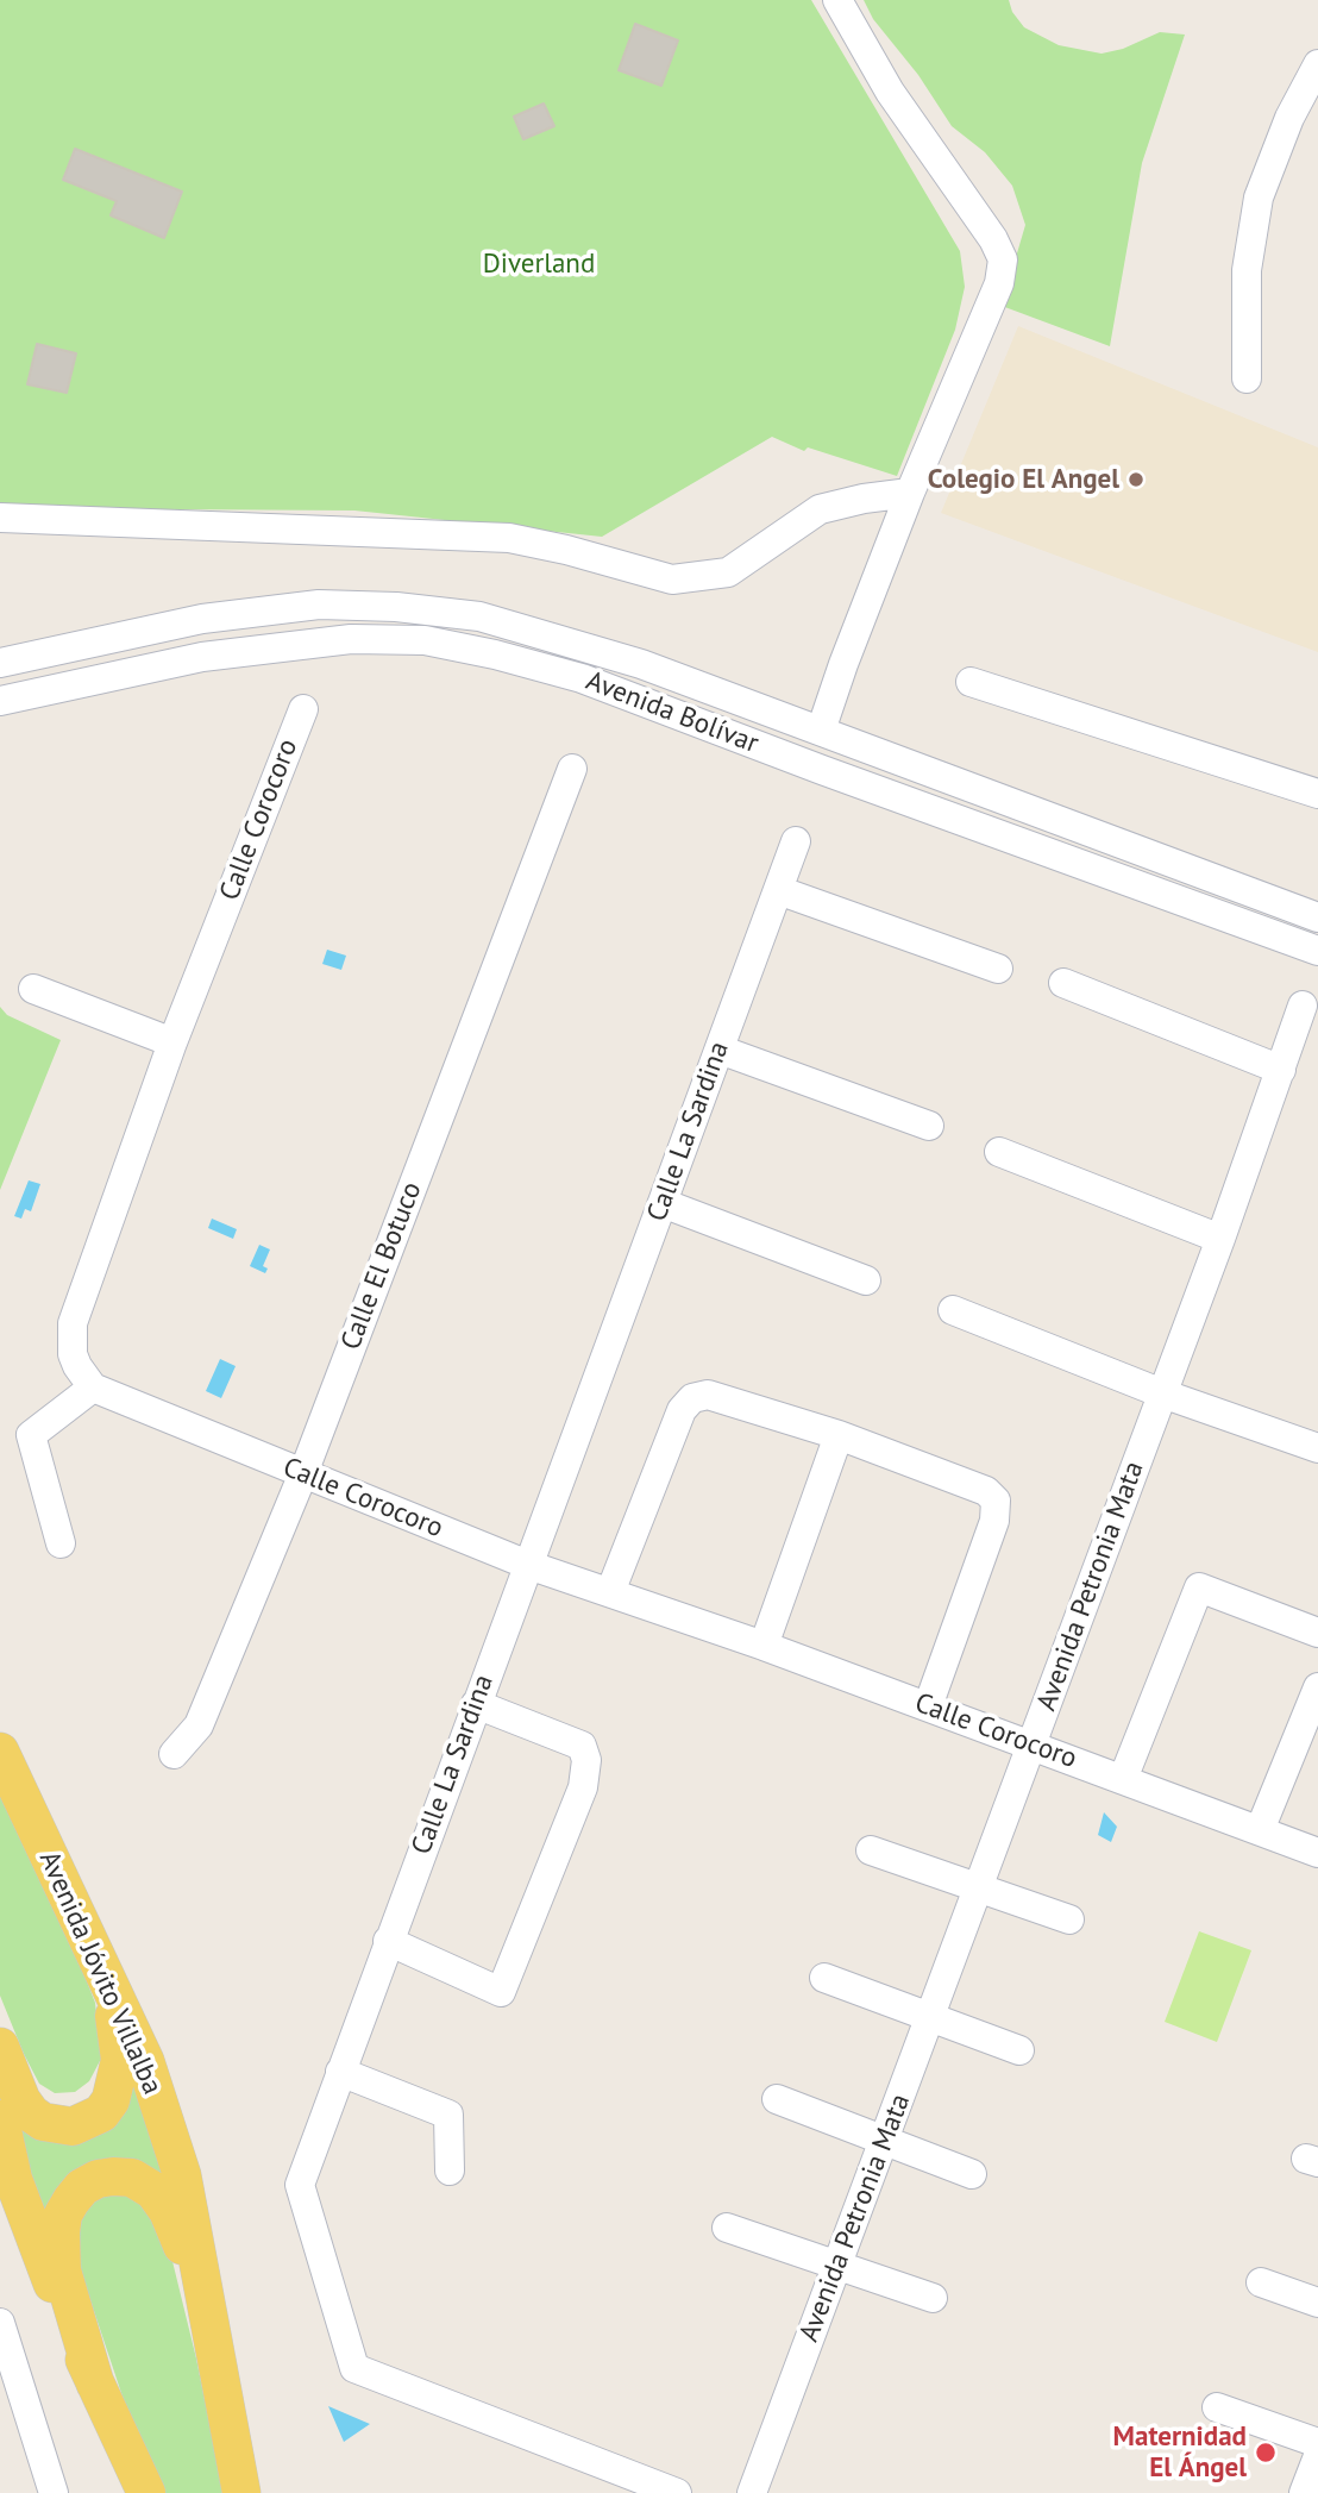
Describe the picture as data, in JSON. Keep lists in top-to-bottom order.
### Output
{
  "streets": {
    "main road": ["Avenida Jóvito Villalba"],
    "street": [
      "Avenida Bolívar",
      "Calle Corocoro",
      "Calle La Sardina",
      "Calle El Botuco",
      "Avenida Petronia Mata"
    ]
  },
  "crossings": [
    ["Calle Corocoro", "Calle La Sardina"],
    ["Calle Corocoro", "Calle El Botuco"],
    ["Calle Corocoro", "Avenida Petronia Mata"]
  ],
  "parks": ["Diverland"],
  "places": ["Colegio El Angel", "Maternidad El Ángel"]
}
